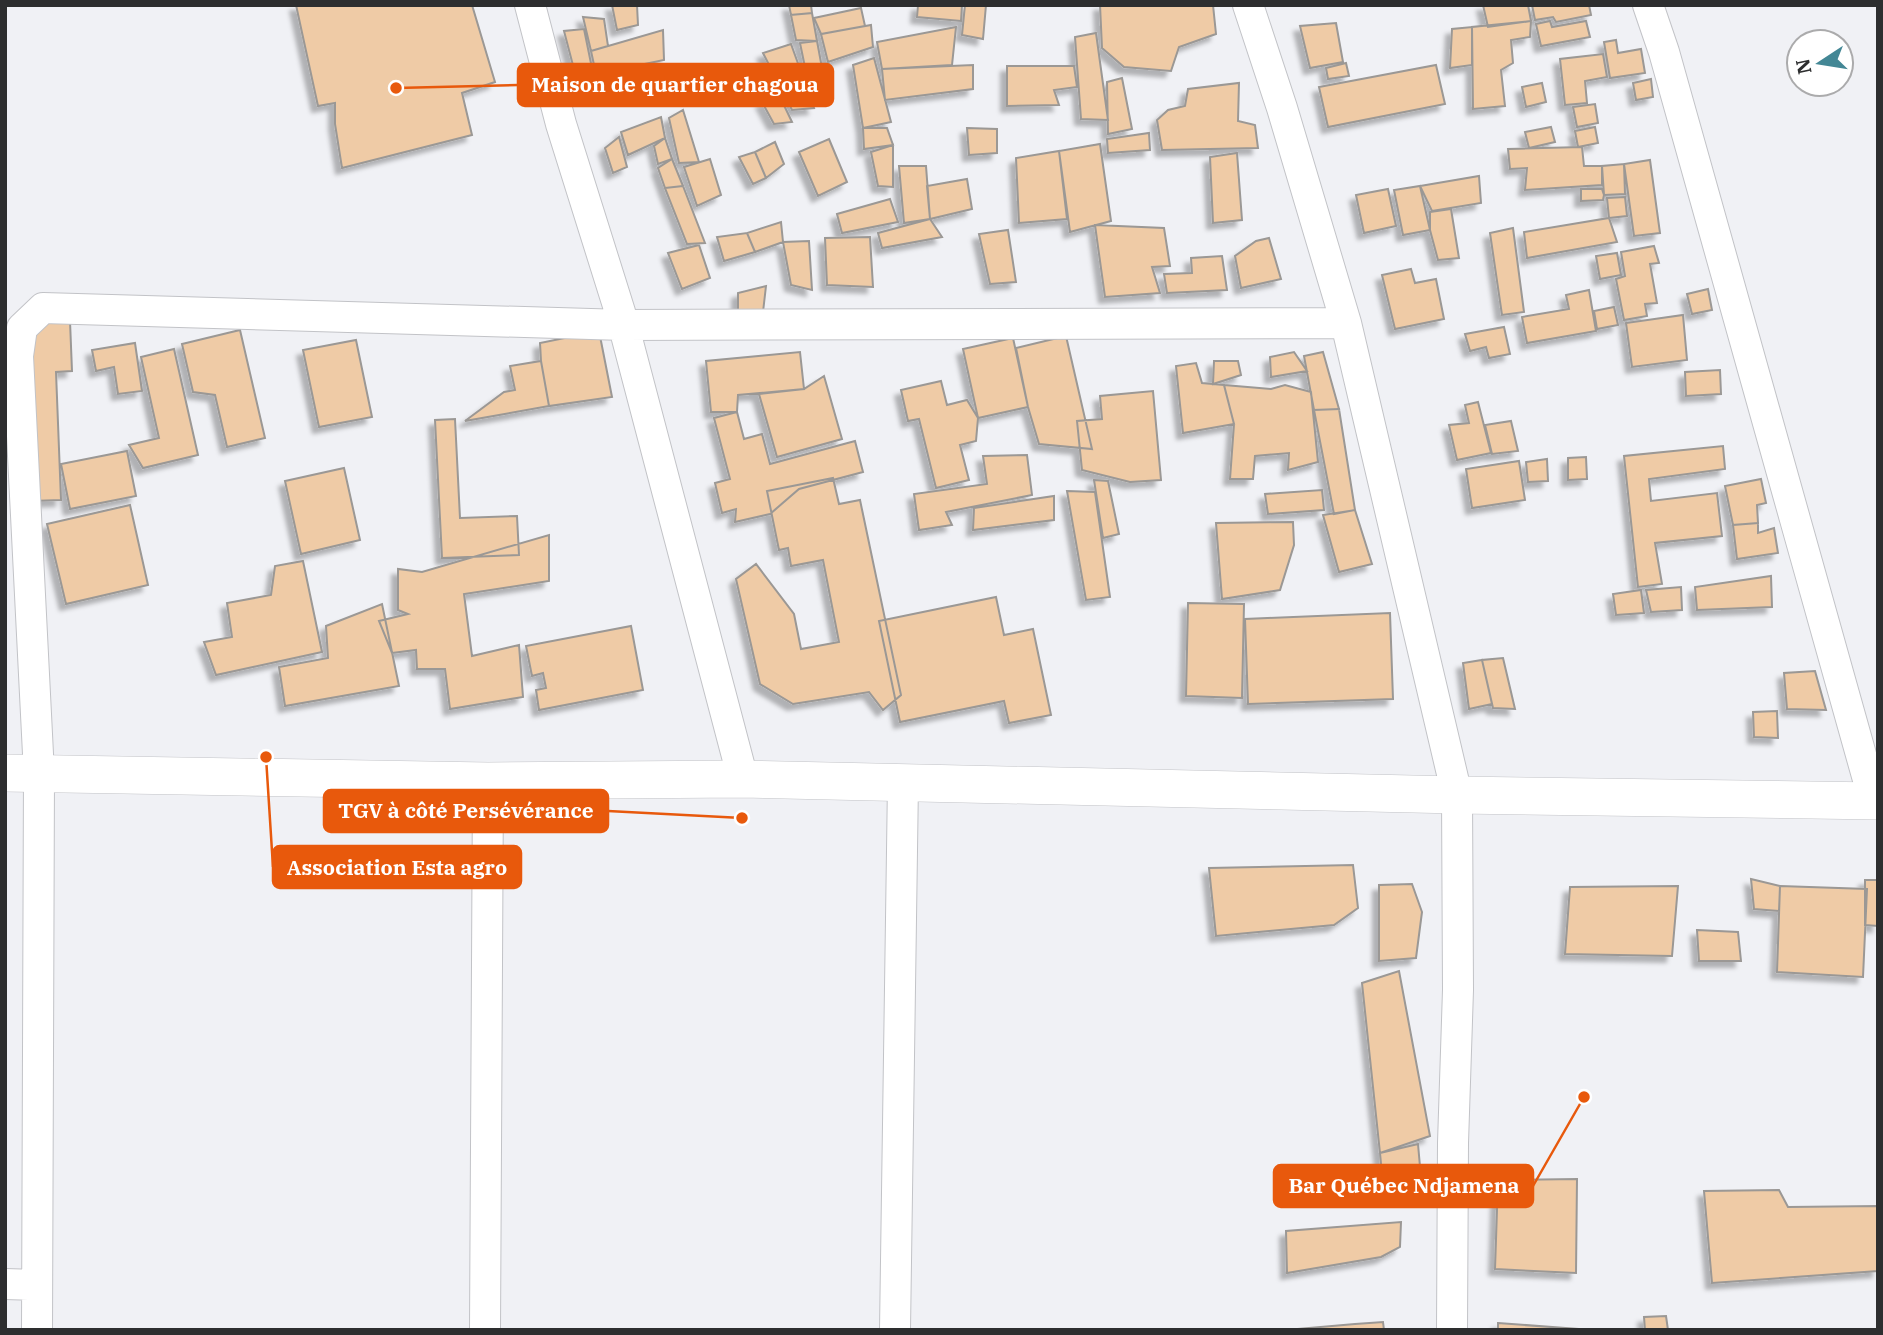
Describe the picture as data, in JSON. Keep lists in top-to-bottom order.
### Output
{
  "places": [
    "Maison de quartier chagoua",
    "Association Esta agro",
    "TGV à côté Persévérance",
    "Bar Québec Ndjamena"
  ],
  "north": "left"
}
